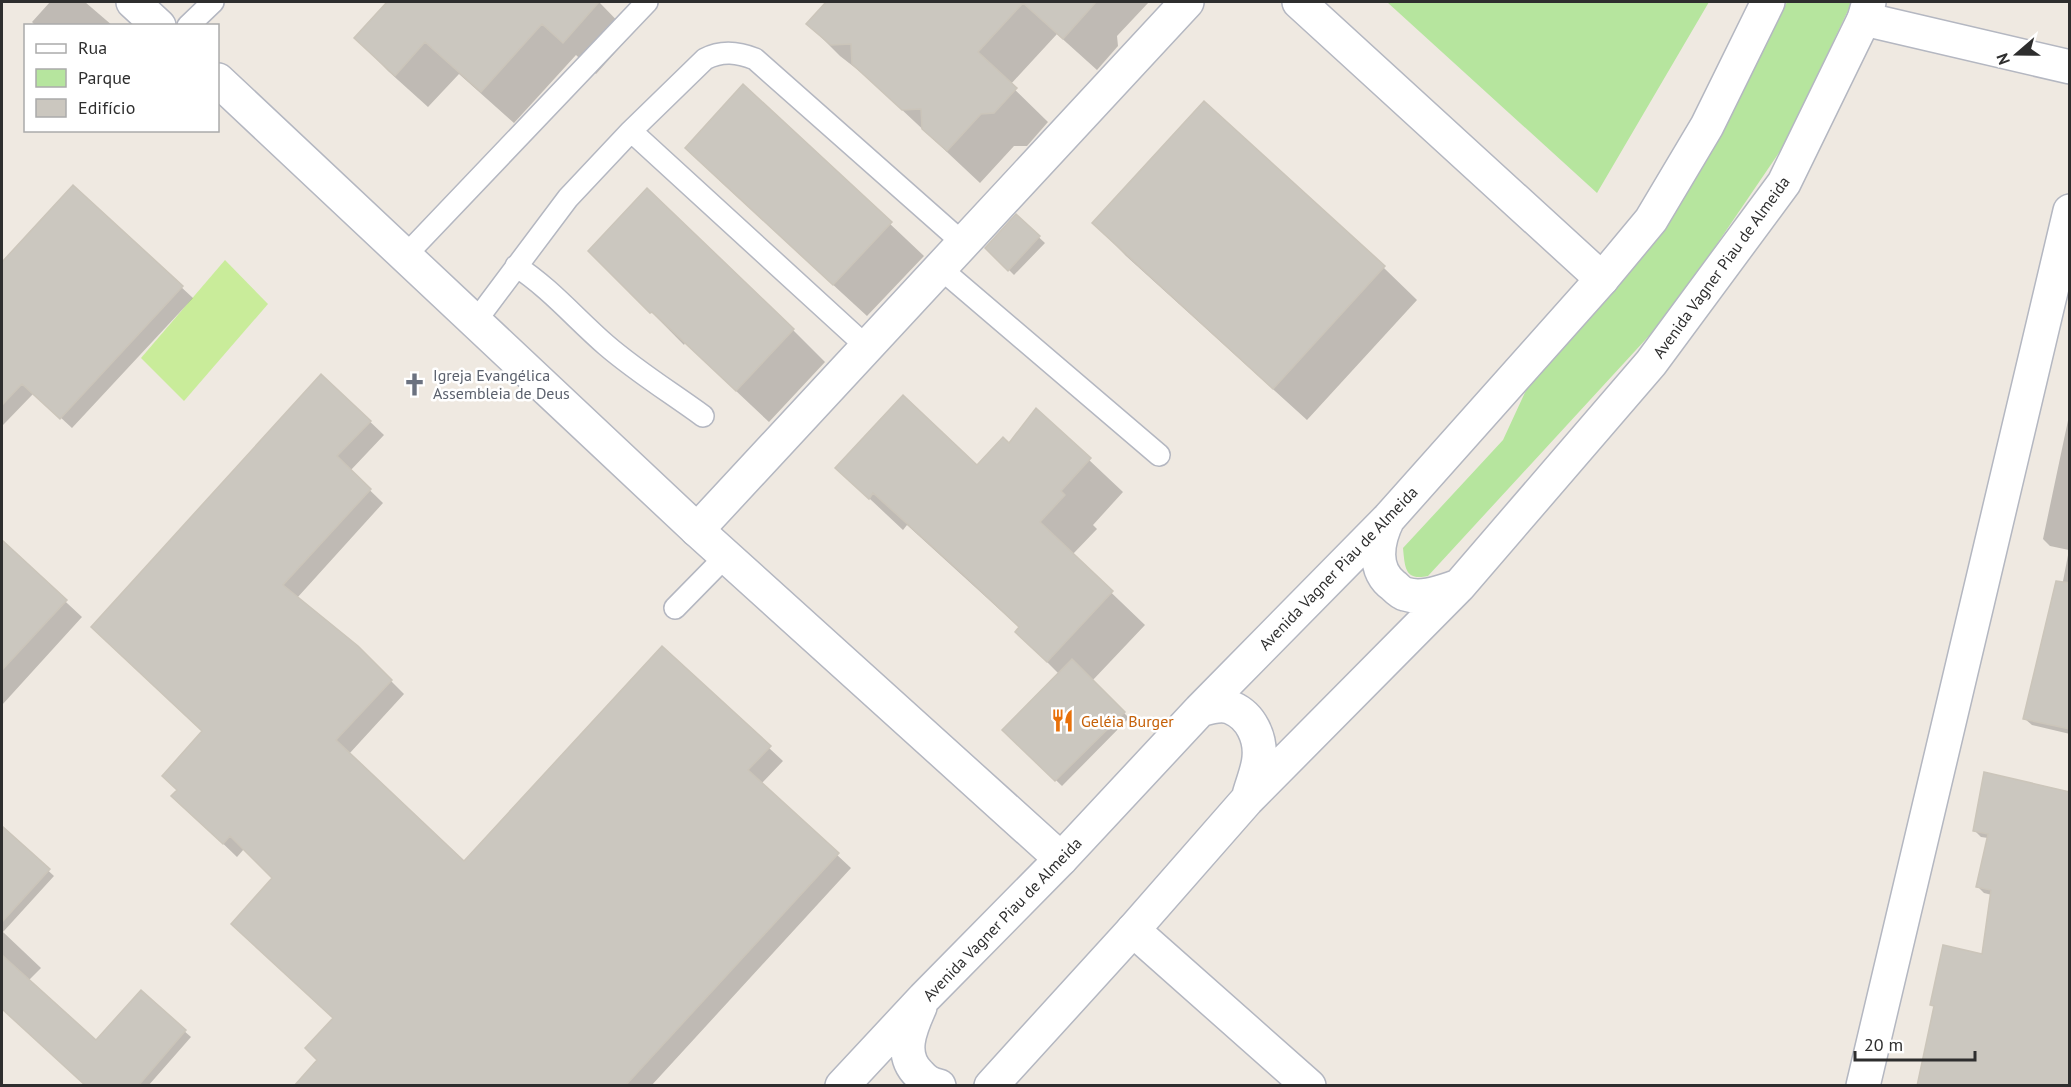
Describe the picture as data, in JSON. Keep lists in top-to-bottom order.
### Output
{
  "streets": {
    "street": ["Avenida Vagner Piau de Almeida"]
  },
  "places": {
    "church": ["Igreja Evangélica Assembleia de Deus"],
    "restaurant": ["Geléia Burger"]
  },
  "legend": ["Rua", "Parque", "Edifício"],
  "scale_bar": "20 m",
  "north": "left"
}
